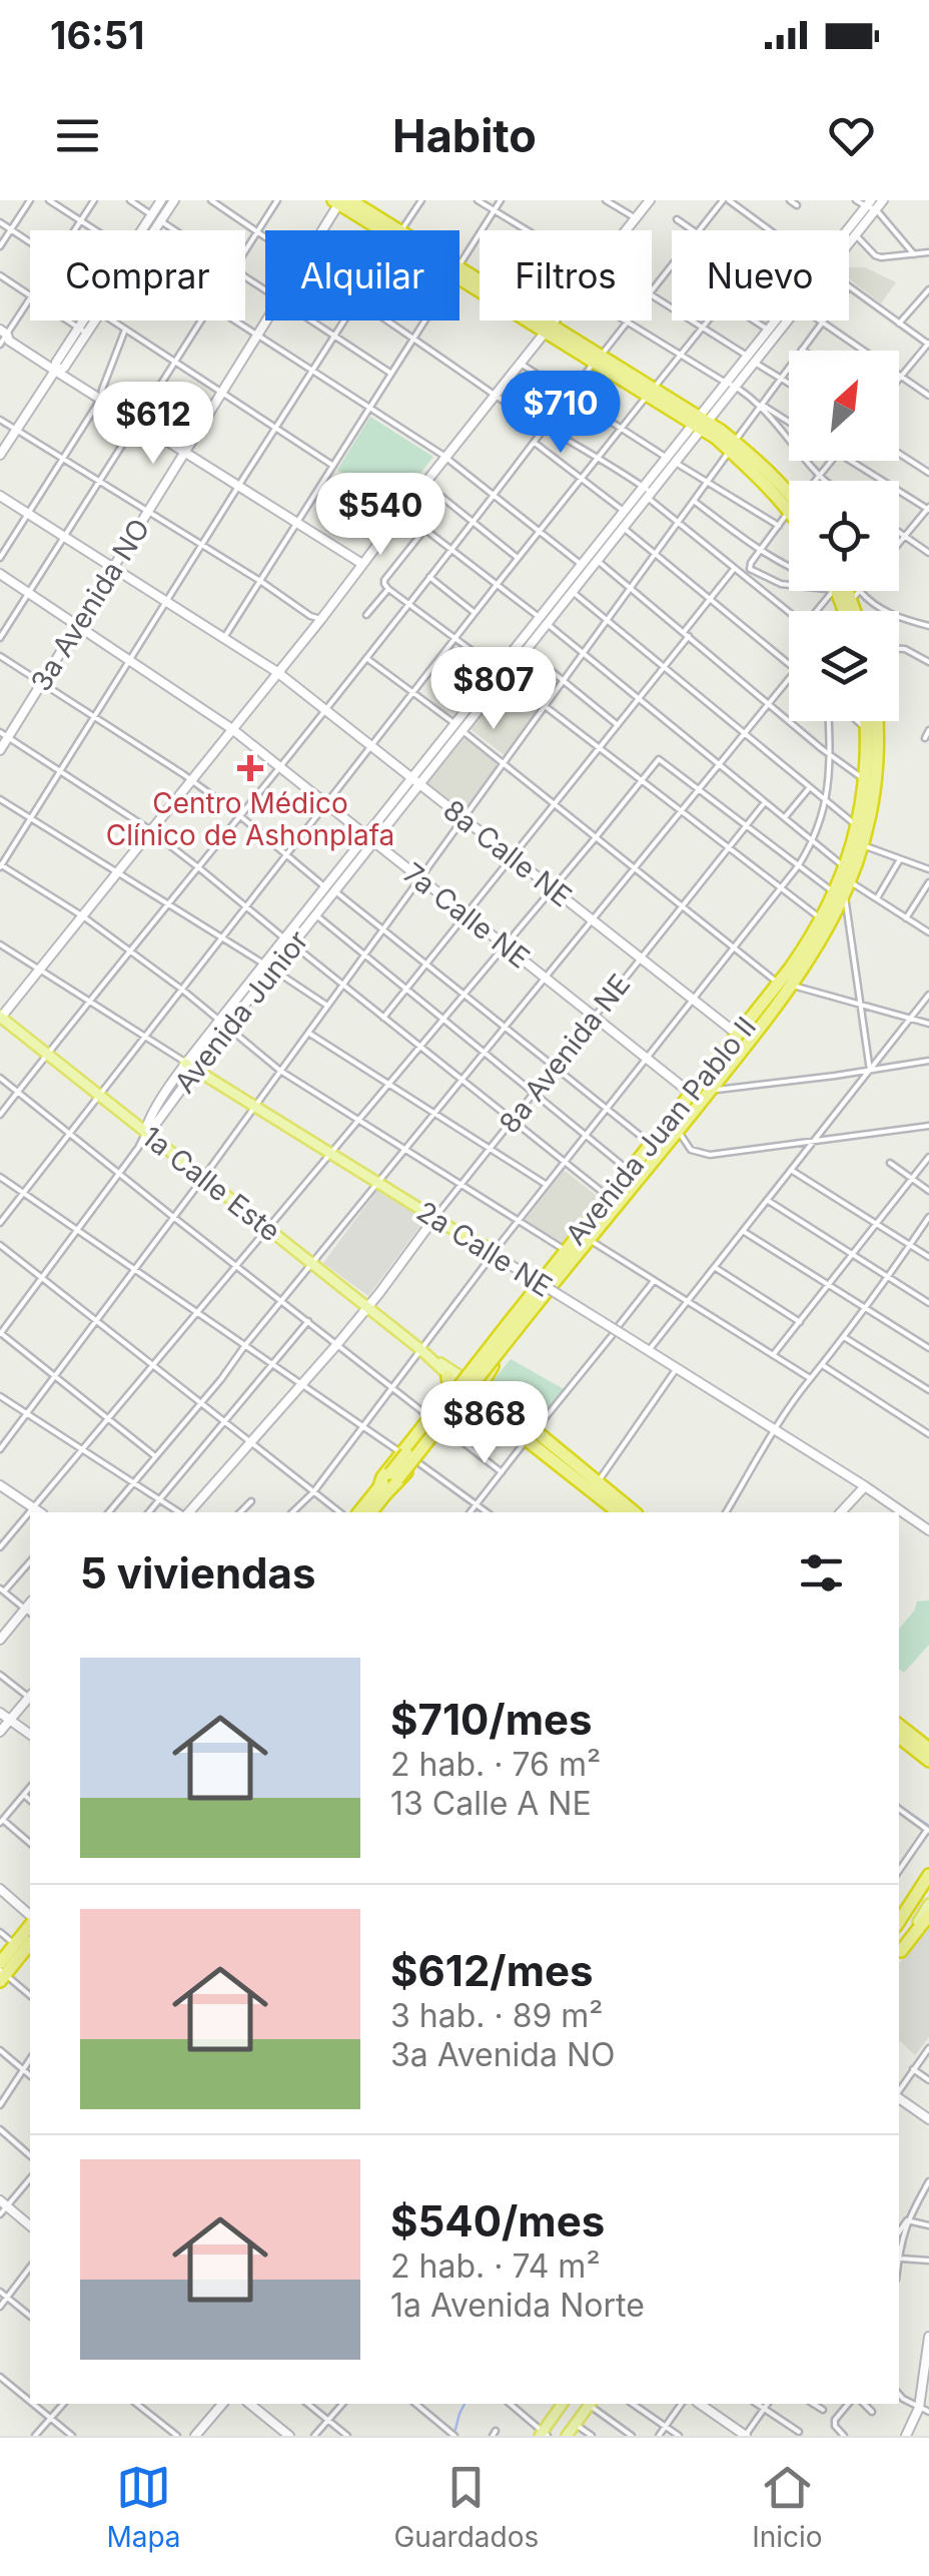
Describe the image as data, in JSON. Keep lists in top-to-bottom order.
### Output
{
  "streets": {
    "highway": ["Avenida Juan Pablo II"],
    "main road": ["1a Calle Este", "2a Calle NE"],
    "street": [
      "3a Avenida NO",
      "8a Calle NE",
      "7a Calle NE",
      "Avenida Junior",
      "8a Avenida NE"
    ]
  },
  "crossings": [
    ["3a Avenida NO", "8a Calle NE"],
    ["3a Avenida NO", "7a Calle NE"],
    ["8a Calle NE", "Avenida Junior"],
    ["8a Calle NE", "8a Avenida NE"],
    ["8a Calle NE", "Avenida Juan Pablo II"],
    ["7a Calle NE", "Avenida Junior"],
    ["7a Calle NE", "8a Avenida NE"],
    ["7a Calle NE", "Avenida Juan Pablo II"],
    ["Avenida Junior", "1a Calle Este"],
    ["Avenida Junior", "2a Calle NE"],
    ["8a Avenida NE", "1a Calle Este"],
    ["8a Avenida NE", "2a Calle NE"]
  ],
  "places": {
    "health": ["Centro Médico Clínico de Ashonplafa"]
  },
  "north": "top right",
  "page": {
    "status": "16:51",
    "header": "Habito",
    "chip": [
      "Comprar",
      "Alquilar",
      "Filtros",
      "Nuevo"
    ],
    "price": [
      "$710",
      "$612",
      "$540",
      "$807",
      "$868"
    ],
    "heading": "5 viviendas",
    "list": [
      {
        "name": "$710/mes",
        "note": "2 hab. · 76 m² · 13 Calle A NE"
      },
      {
        "name": "$612/mes",
        "note": "3 hab. · 89 m² · 3a Avenida NO"
      },
      {
        "name": "$540/mes",
        "note": "2 hab. · 74 m² · 1a Avenida Norte"
      }
    ],
    "tabs": ["Mapa", "Guardados", "Inicio"]
  }
}
